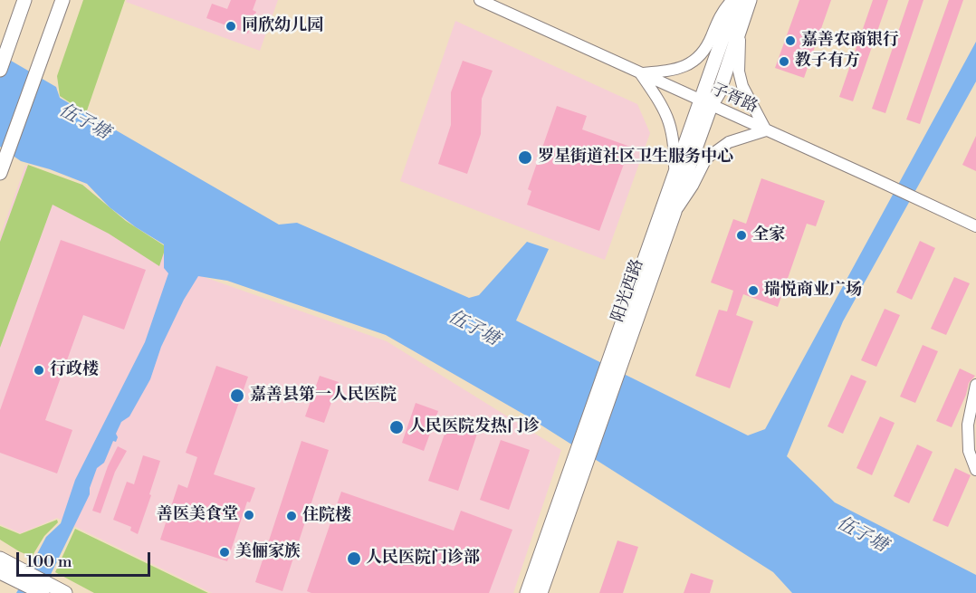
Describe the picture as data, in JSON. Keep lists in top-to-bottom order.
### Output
{
  "streets": {
    "main road": ["阳光西路"],
    "street": ["子胥路"]
  },
  "crossings": [
    ["子胥路", "阳光西路"]
  ],
  "water": ["伍子塘"],
  "places": [
    "同欣幼儿园",
    "嘉善农商银行",
    "教子有方",
    "罗星街道社区卫生服务中心",
    "全家",
    "瑞悦商业广场",
    "行政楼",
    "嘉善县第一人民医院",
    "人民医院发热门诊",
    "善医美食堂",
    "住院楼",
    "美俪家族",
    "人民医院门诊部"
  ],
  "scale_bar": "100 m"
}
